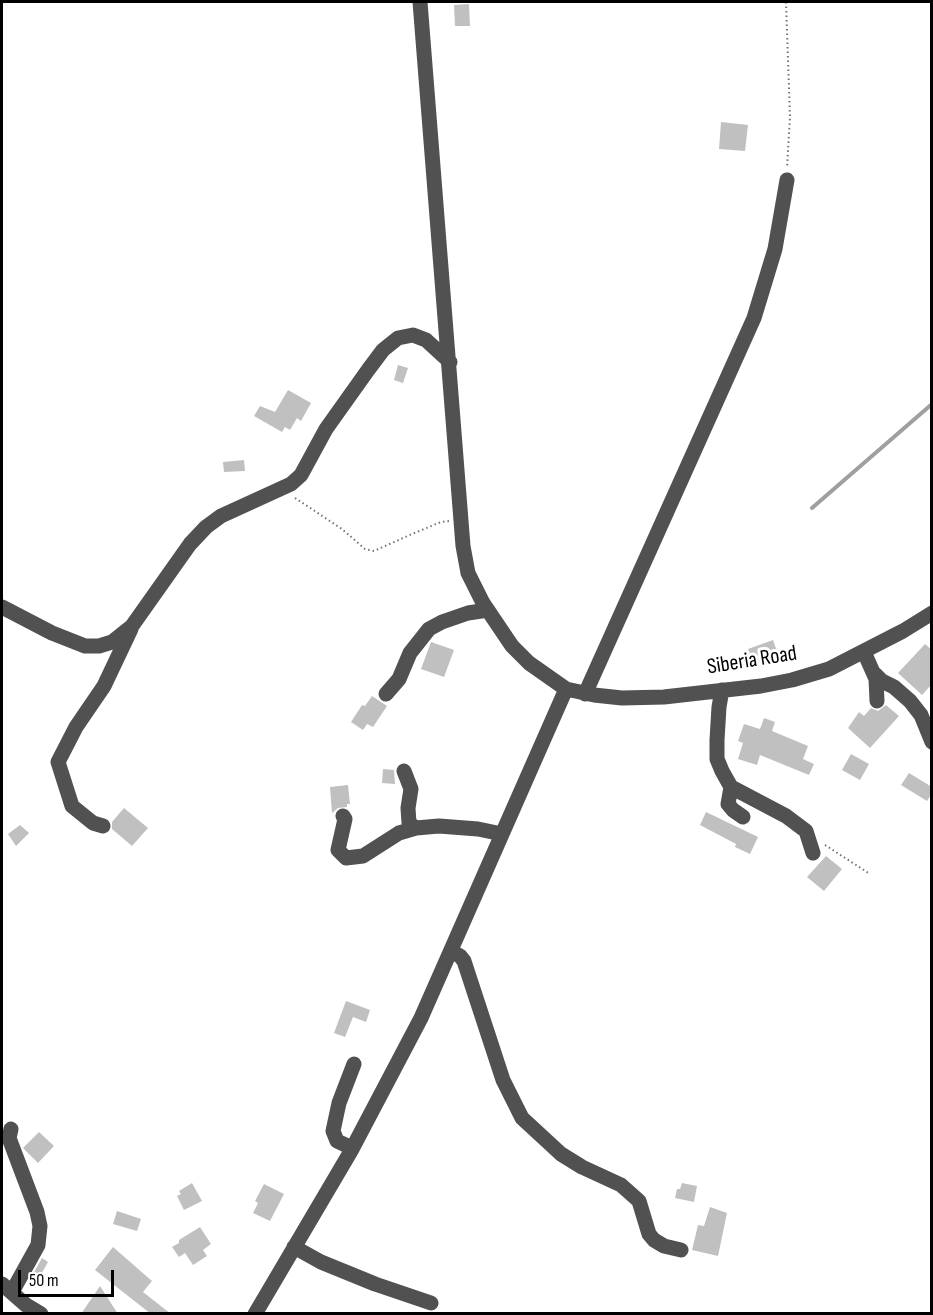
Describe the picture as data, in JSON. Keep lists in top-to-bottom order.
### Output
{
  "streets": {
    "street": ["Siberia Road"]
  },
  "scale_bar": "50 m"
}
